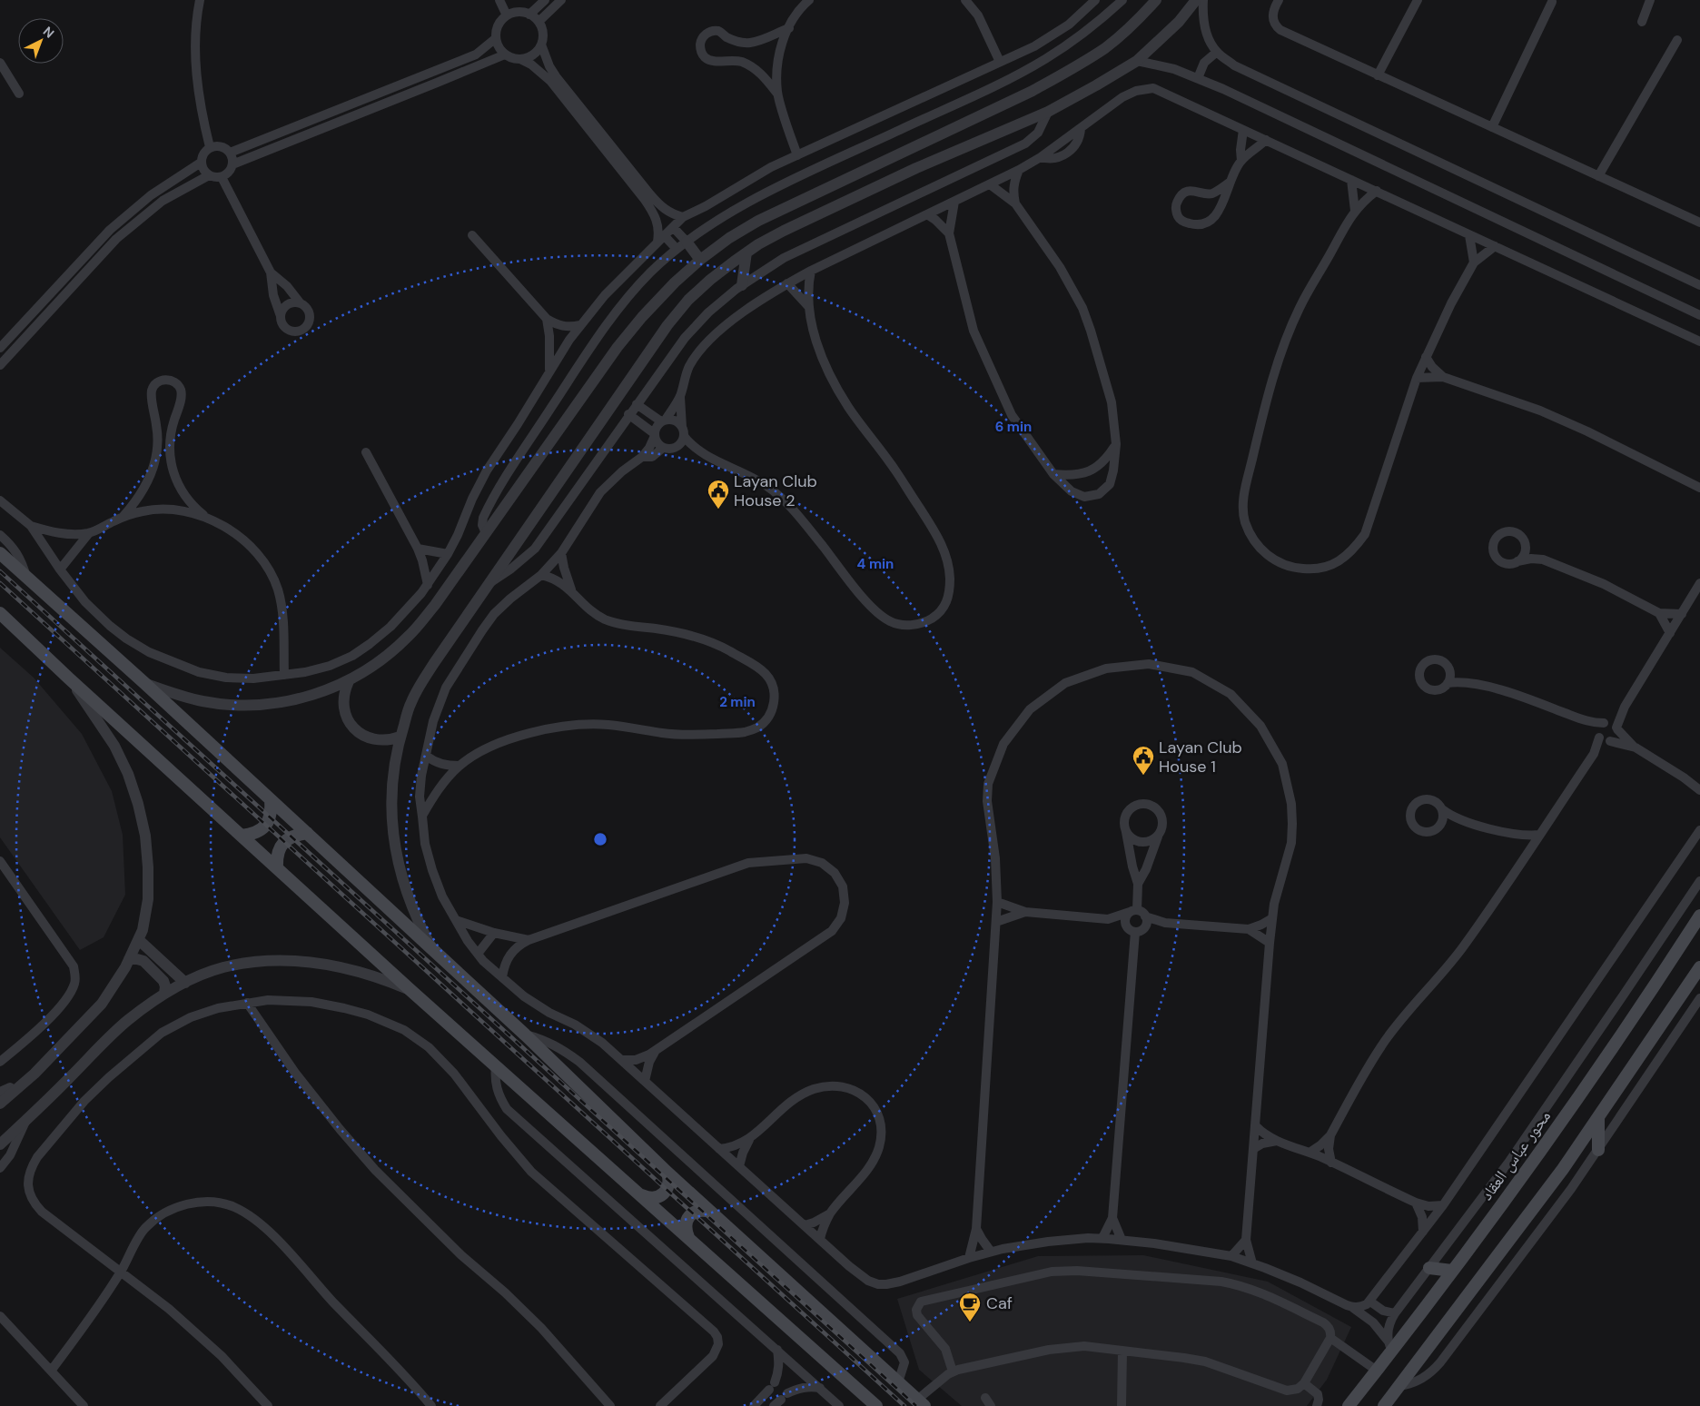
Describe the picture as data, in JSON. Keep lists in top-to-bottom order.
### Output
{
  "streets": {
    "main road": ["محور عباس العقاد"]
  },
  "places": {
    "public building": ["Layan Club House 2", "Layan Club House 1"],
    "cafe": ["Caf"]
  },
  "north": "top right",
  "rings": ["6 min", "4 min", "2 min"]
}
